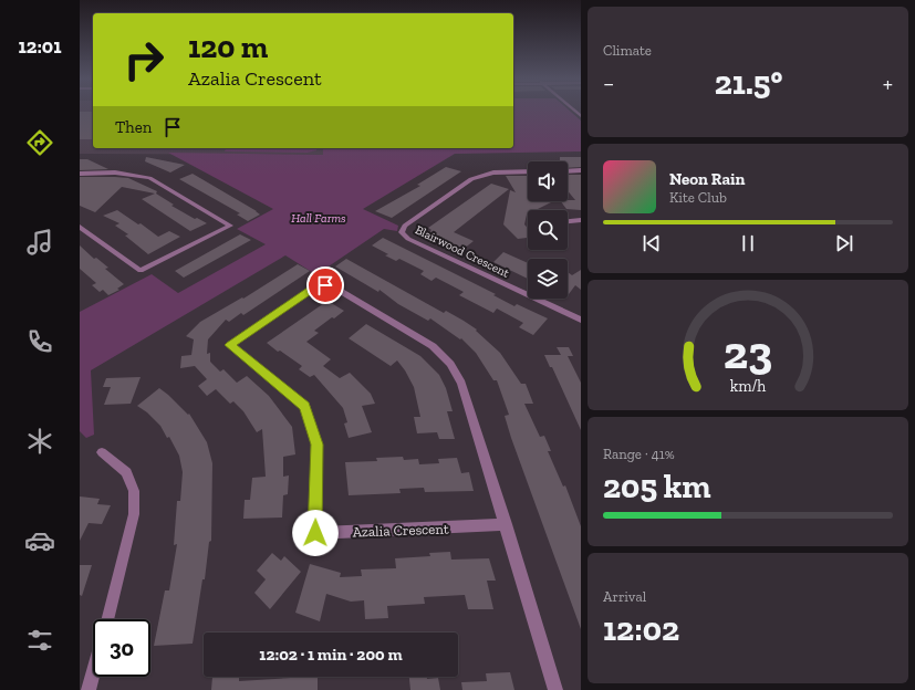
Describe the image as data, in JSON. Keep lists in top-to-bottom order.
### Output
{
  "streets": {
    "street": ["Blairwood Crescent", "Azalia Crescent"]
  },
  "parks": ["Hall Farms"],
  "page": {
    "tabs": "12:01",
    "tile": [
      "Climate",
      ["Range · 41%", "205 km"],
      ["Arrival", "12:02"]
    ],
    "turn": ["120 m", "Azalia Crescent"],
    "heat": ["−", "21.5°", "+"],
    "then": "Then",
    "song": ["Neon Rain", "Kite Club"],
    "limit": "30",
    "trip": "12:02 · 1 min · 200 m",
    "gauge": ["23", "km/h"]
  }
}
